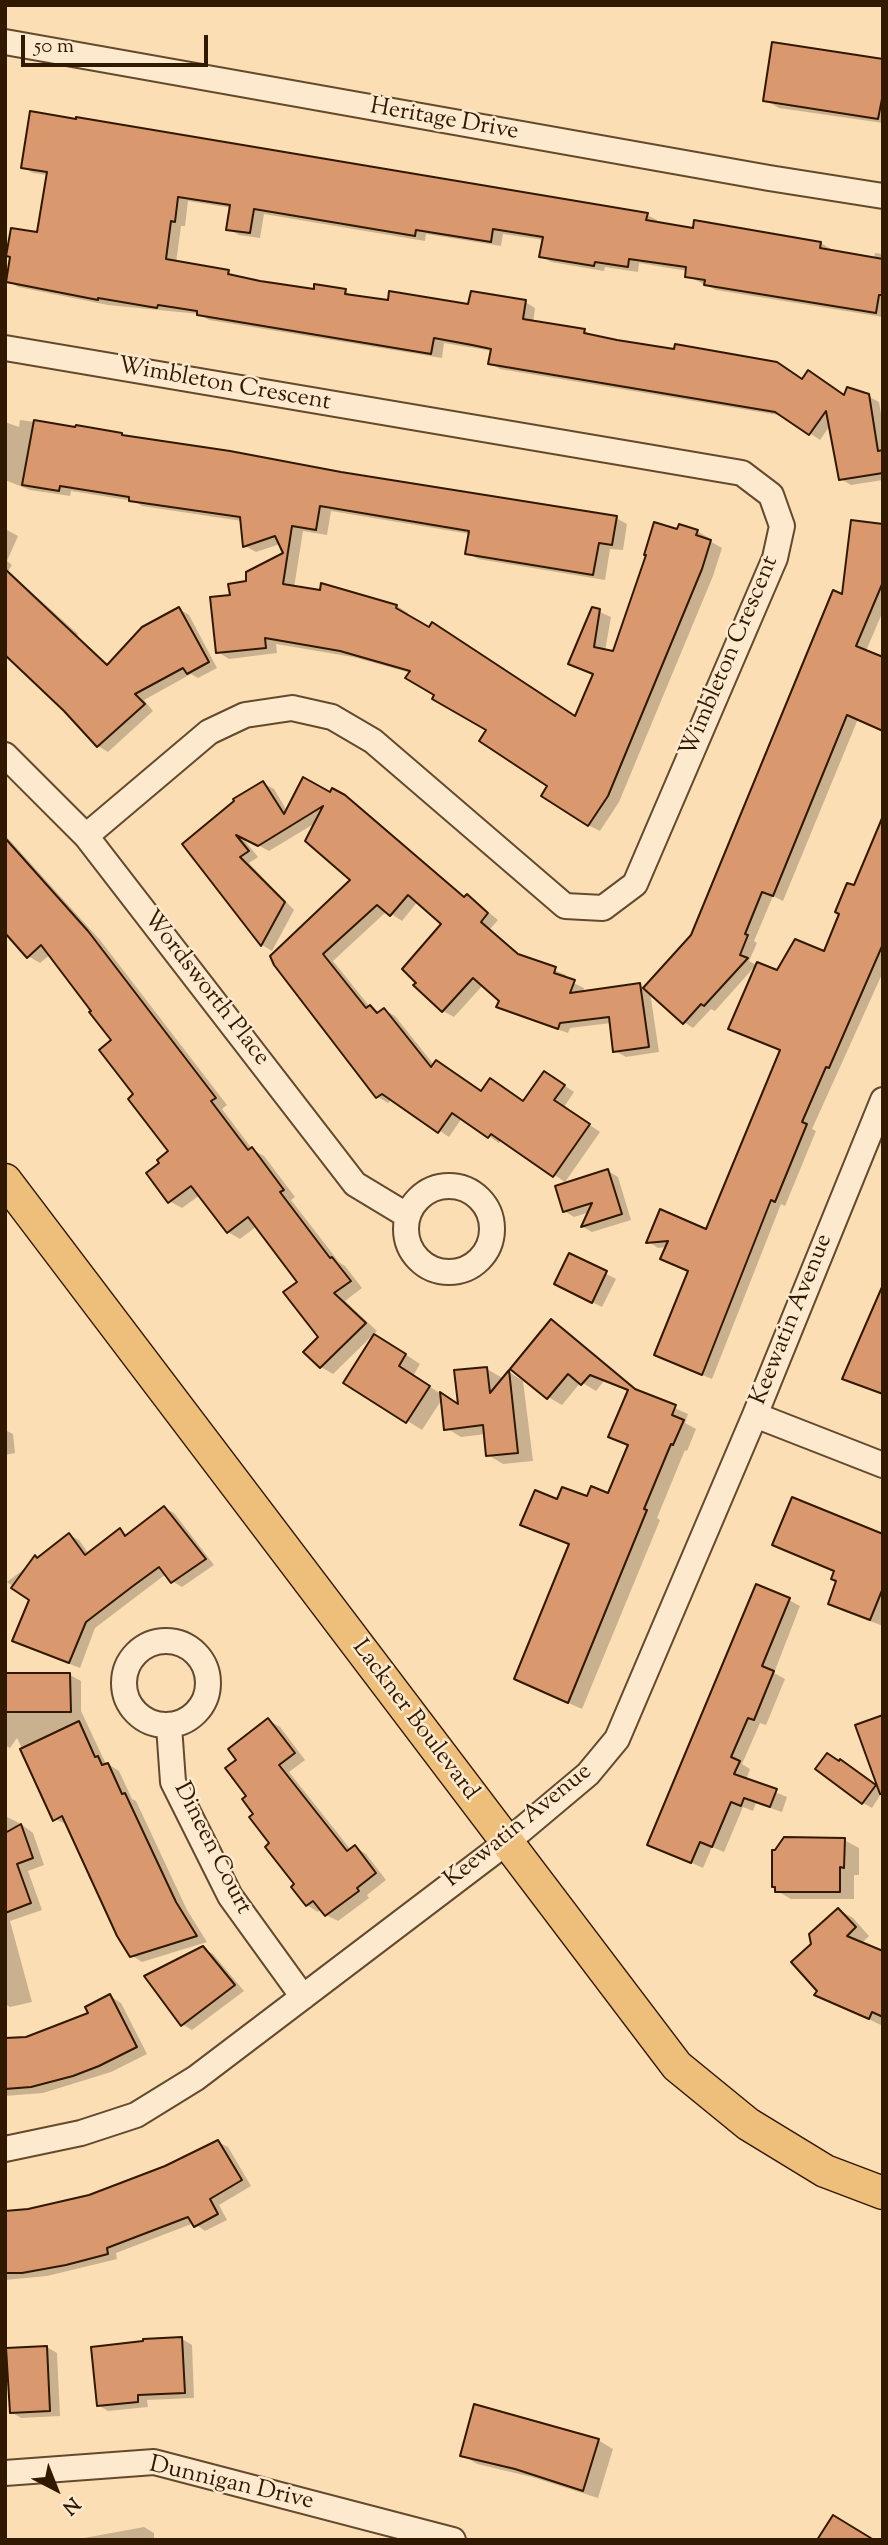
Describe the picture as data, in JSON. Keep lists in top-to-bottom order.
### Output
{
  "streets": {
    "main road": ["Lackner Boulevard"],
    "street": [
      "Heritage Drive",
      "Wimbleton Crescent",
      "Wordsworth Place",
      "Keewatin Avenue",
      "Dineen Court",
      "Dunnigan Drive"
    ]
  },
  "crossings": [
    ["Wimbleton Crescent", "Wordsworth Place"],
    ["Keewatin Avenue", "Lackner Boulevard"],
    ["Keewatin Avenue", "Dineen Court"]
  ],
  "scale_bar": "50 m",
  "north": "bottom right"
}
